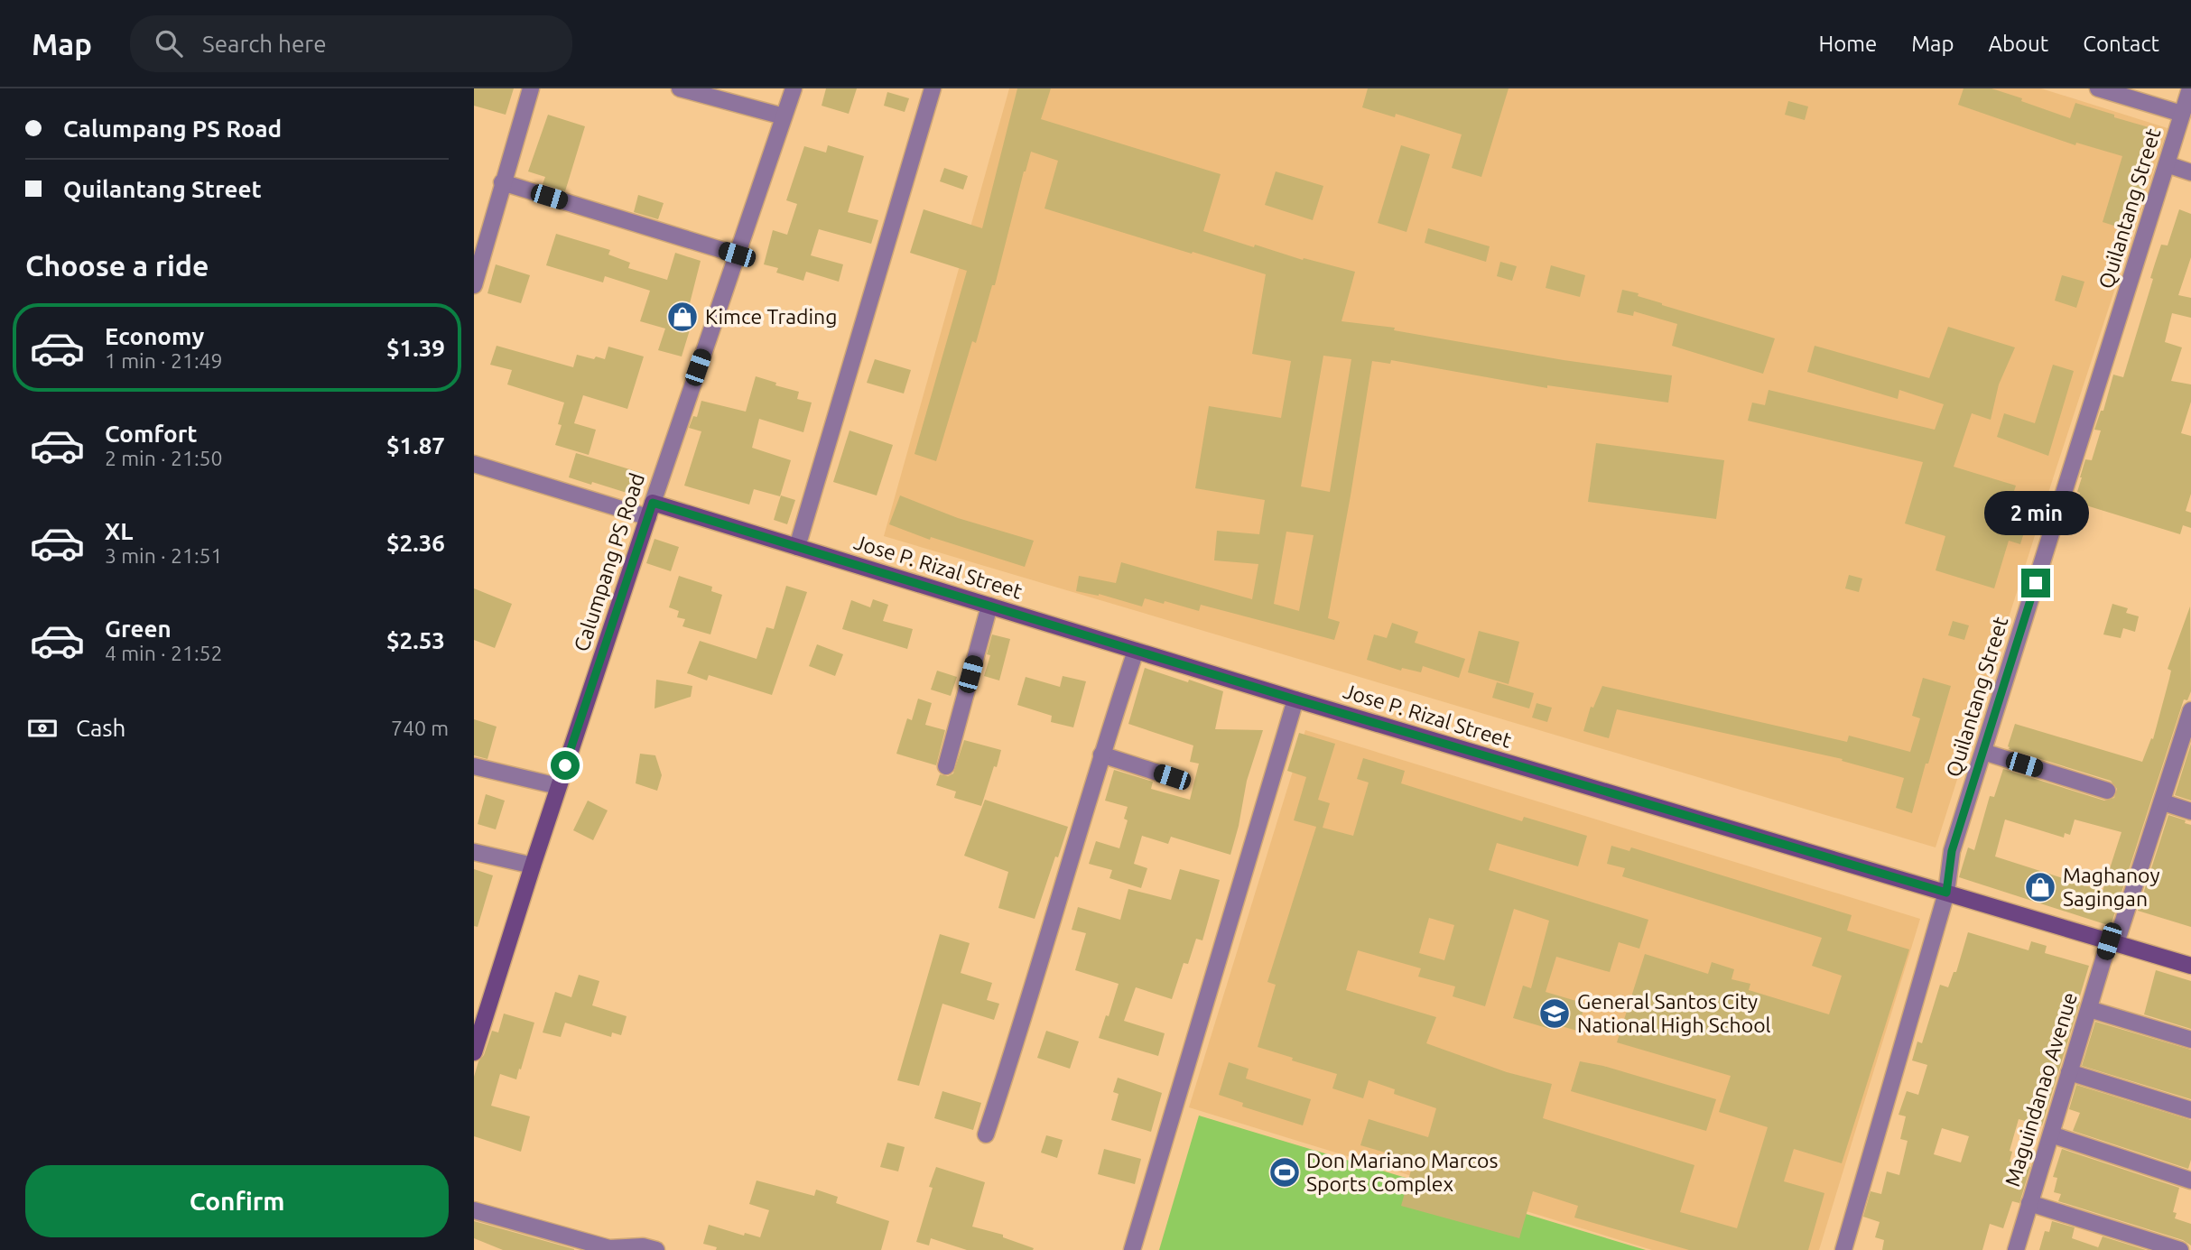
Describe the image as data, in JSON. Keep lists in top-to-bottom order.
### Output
{
  "streets": {
    "street": [
      "Quilantang Street",
      "Calumpang PS Road",
      "Jose P. Rizal Street",
      "Maguindanao Avenue"
    ]
  },
  "crossings": [
    ["Quilantang Street", "Jose P. Rizal Street"],
    ["Calumpang PS Road", "Jose P. Rizal Street"],
    ["Jose P. Rizal Street", "Maguindanao Avenue"]
  ],
  "places": {
    "shop": ["Kimce Trading", "Maghanoy Sagingan"],
    "school or university": ["General Santos City National High School"],
    "sports": ["Don Mariano Marcos Sports Complex"]
  },
  "page": {
    "header": "Map",
    "search": "Search here",
    "nav": [
      "Home",
      "Map",
      "About",
      "Contact"
    ],
    "banner": ["Calumpang PS Road", "Quilantang Street"],
    "heading": "Choose a ride",
    "list": [
      {
        "name": "Economy",
        "note": "1 min · 21:49",
        "value": "$1.39"
      },
      {
        "name": "Comfort",
        "note": "2 min · 21:50",
        "value": "$1.87"
      },
      {
        "name": "XL",
        "note": "3 min · 21:51",
        "value": "$2.36"
      },
      {
        "name": "Green",
        "note": "4 min · 21:52",
        "value": "$2.53"
      }
    ],
    "bubble": "2 min",
    "pay": ["Cash", "740 m"],
    "buttons": "Confirm"
  }
}
